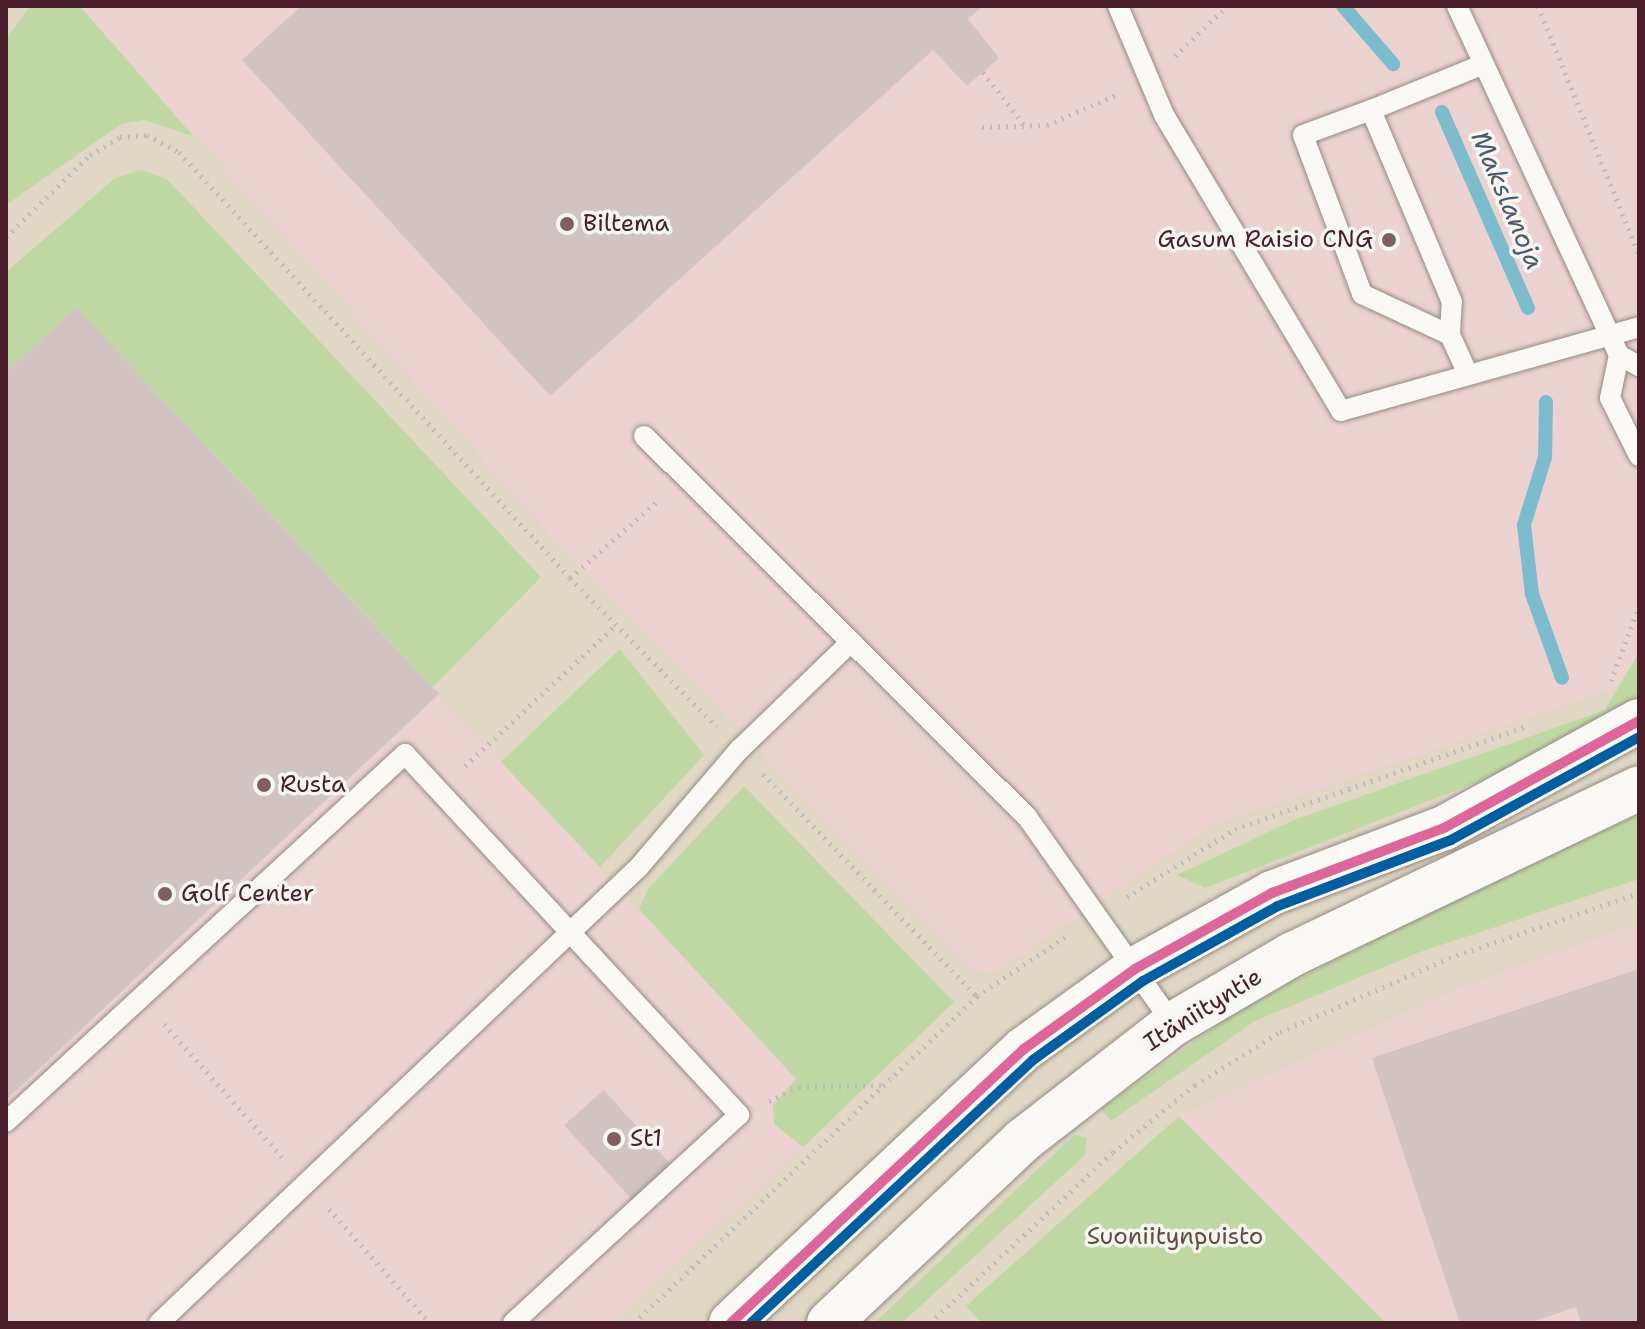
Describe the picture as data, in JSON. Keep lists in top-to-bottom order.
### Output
{
  "streets": {
    "street": ["Itäniityntie"]
  },
  "water": ["Makslanoja"],
  "parks": ["Suoniitynpuisto"],
  "places": [
    "Biltema",
    "Gasum Raisio CNG",
    "Rusta",
    "Golf Center",
    "St1"
  ]
}
